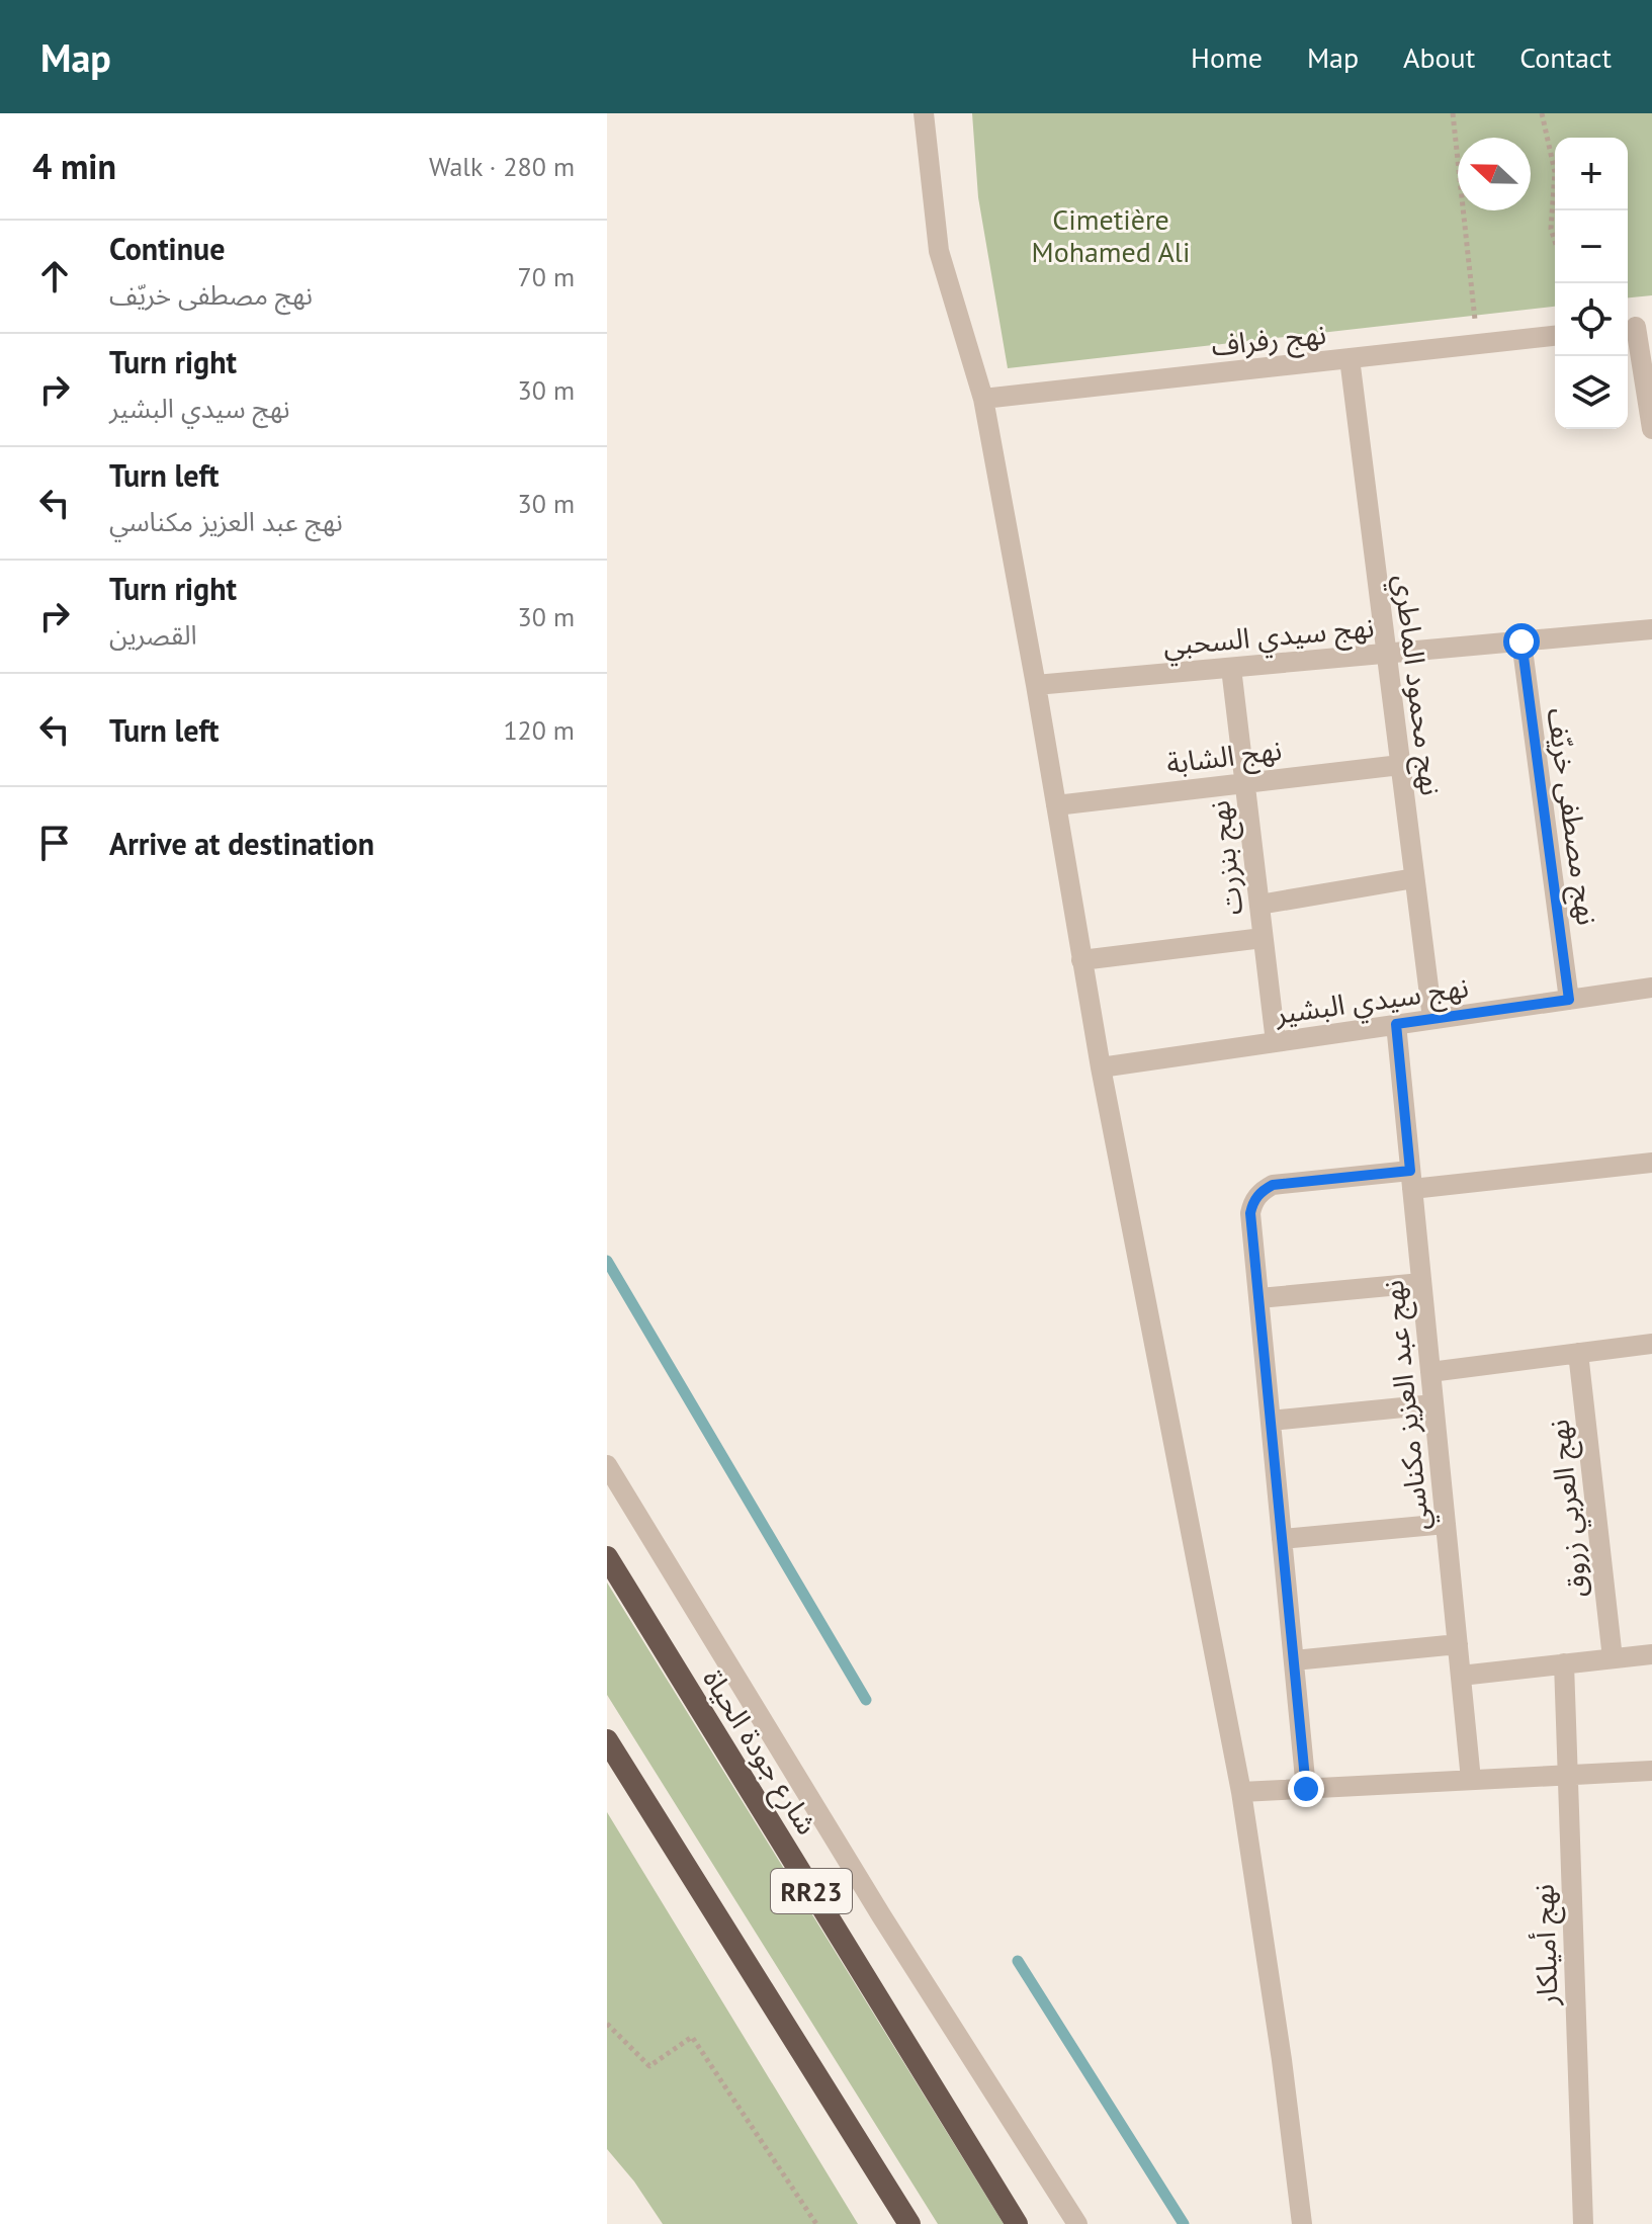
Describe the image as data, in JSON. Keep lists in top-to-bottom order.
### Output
{
  "streets": {
    "highway": ["شارع جودة الحياة", "RR23"],
    "street": [
      "نهج رفراف",
      "نهج سيدي السحبي",
      "نهج محمود الماطري",
      "نهج الشابة",
      "نهج مصطفى خريّف",
      "نهج بنزرت",
      "نهج سيدي البشير",
      "نهج عبد العزيز مكناسي",
      "نهج العربي زروق",
      "نهج أميلكار"
    ]
  },
  "crossings": [
    ["نهج رفراف", "نهج محمود الماطري"],
    ["نهج سيدي السحبي", "نهج محمود الماطري"],
    ["نهج سيدي السحبي", "نهج مصطفى خريّف"],
    ["نهج سيدي السحبي", "نهج بنزرت"],
    ["نهج محمود الماطري", "نهج الشابة"],
    ["نهج محمود الماطري", "نهج سيدي البشير"],
    ["نهج الشابة", "نهج بنزرت"],
    ["نهج مصطفى خريّف", "نهج سيدي البشير"],
    ["نهج بنزرت", "نهج سيدي البشير"],
    ["نهج سيدي البشير", "نهج عبد العزيز مكناسي"]
  ],
  "parks": ["Cimetière Mohamed Ali"],
  "north": "left",
  "page": {
    "header": "Map",
    "nav": [
      "Home",
      "Map",
      "About",
      "Contact"
    ],
    "heading": ["4 min", "Walk · 280 m"],
    "map_buttons": ["+", "−"],
    "list": [
      ["Continue", "نهج مصطفى خريّف", "70 m"],
      ["Turn right", "نهج سيدي البشير", "30 m"],
      ["Turn left", "نهج عبد العزيز مكناسي", "30 m"],
      ["Turn right", "القصرين", "30 m"],
      ["Turn left", "120 m"],
      "Arrive at destination"
    ]
  }
}
